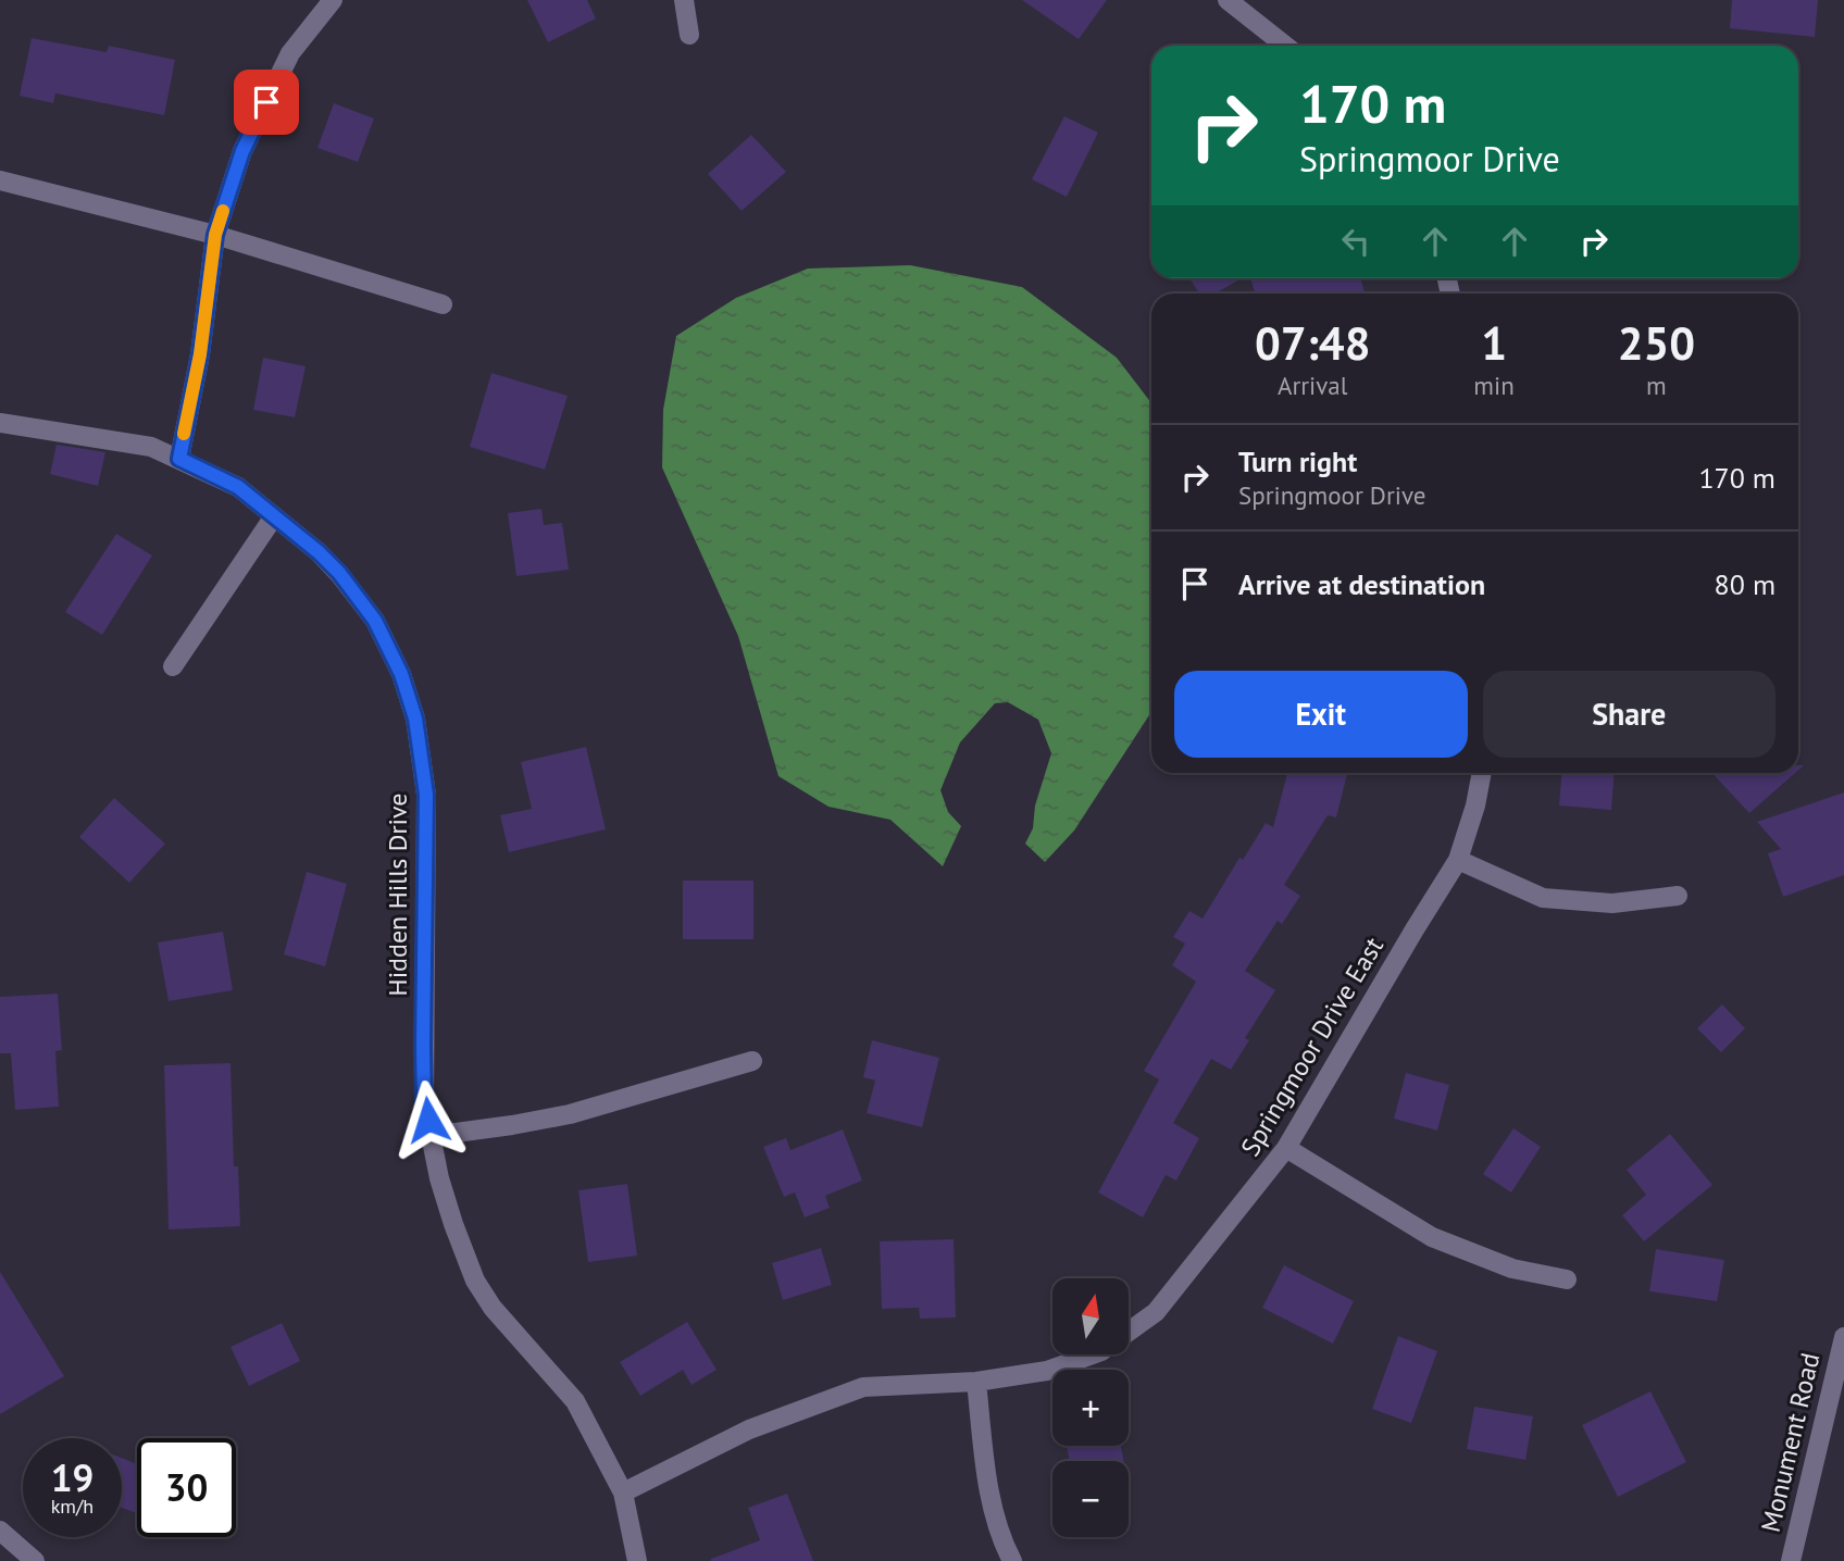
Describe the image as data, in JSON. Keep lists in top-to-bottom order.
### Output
{
  "streets": {
    "street": ["Hidden Hills Drive", "Springmoor Drive East", "Monument Road"]
  },
  "crossings": [
    ["Hidden Hills Drive", "Springmoor Drive East"]
  ],
  "north": "top",
  "page": {
    "turn": ["170 m", "Springmoor Drive"],
    "eta": [
      "07:48",
      "Arrival",
      "1",
      "min",
      "250",
      "m"
    ],
    "list": [
      {
        "name": "Turn right",
        "note": "Springmoor Drive",
        "value": "170 m"
      },
      {
        "name": "Arrive at destination",
        "value": "80 m"
      }
    ],
    "buttons": ["Exit", "Share"],
    "map_buttons": ["+", "−"],
    "speed": "19 km/h",
    "limit": "30"
  }
}
